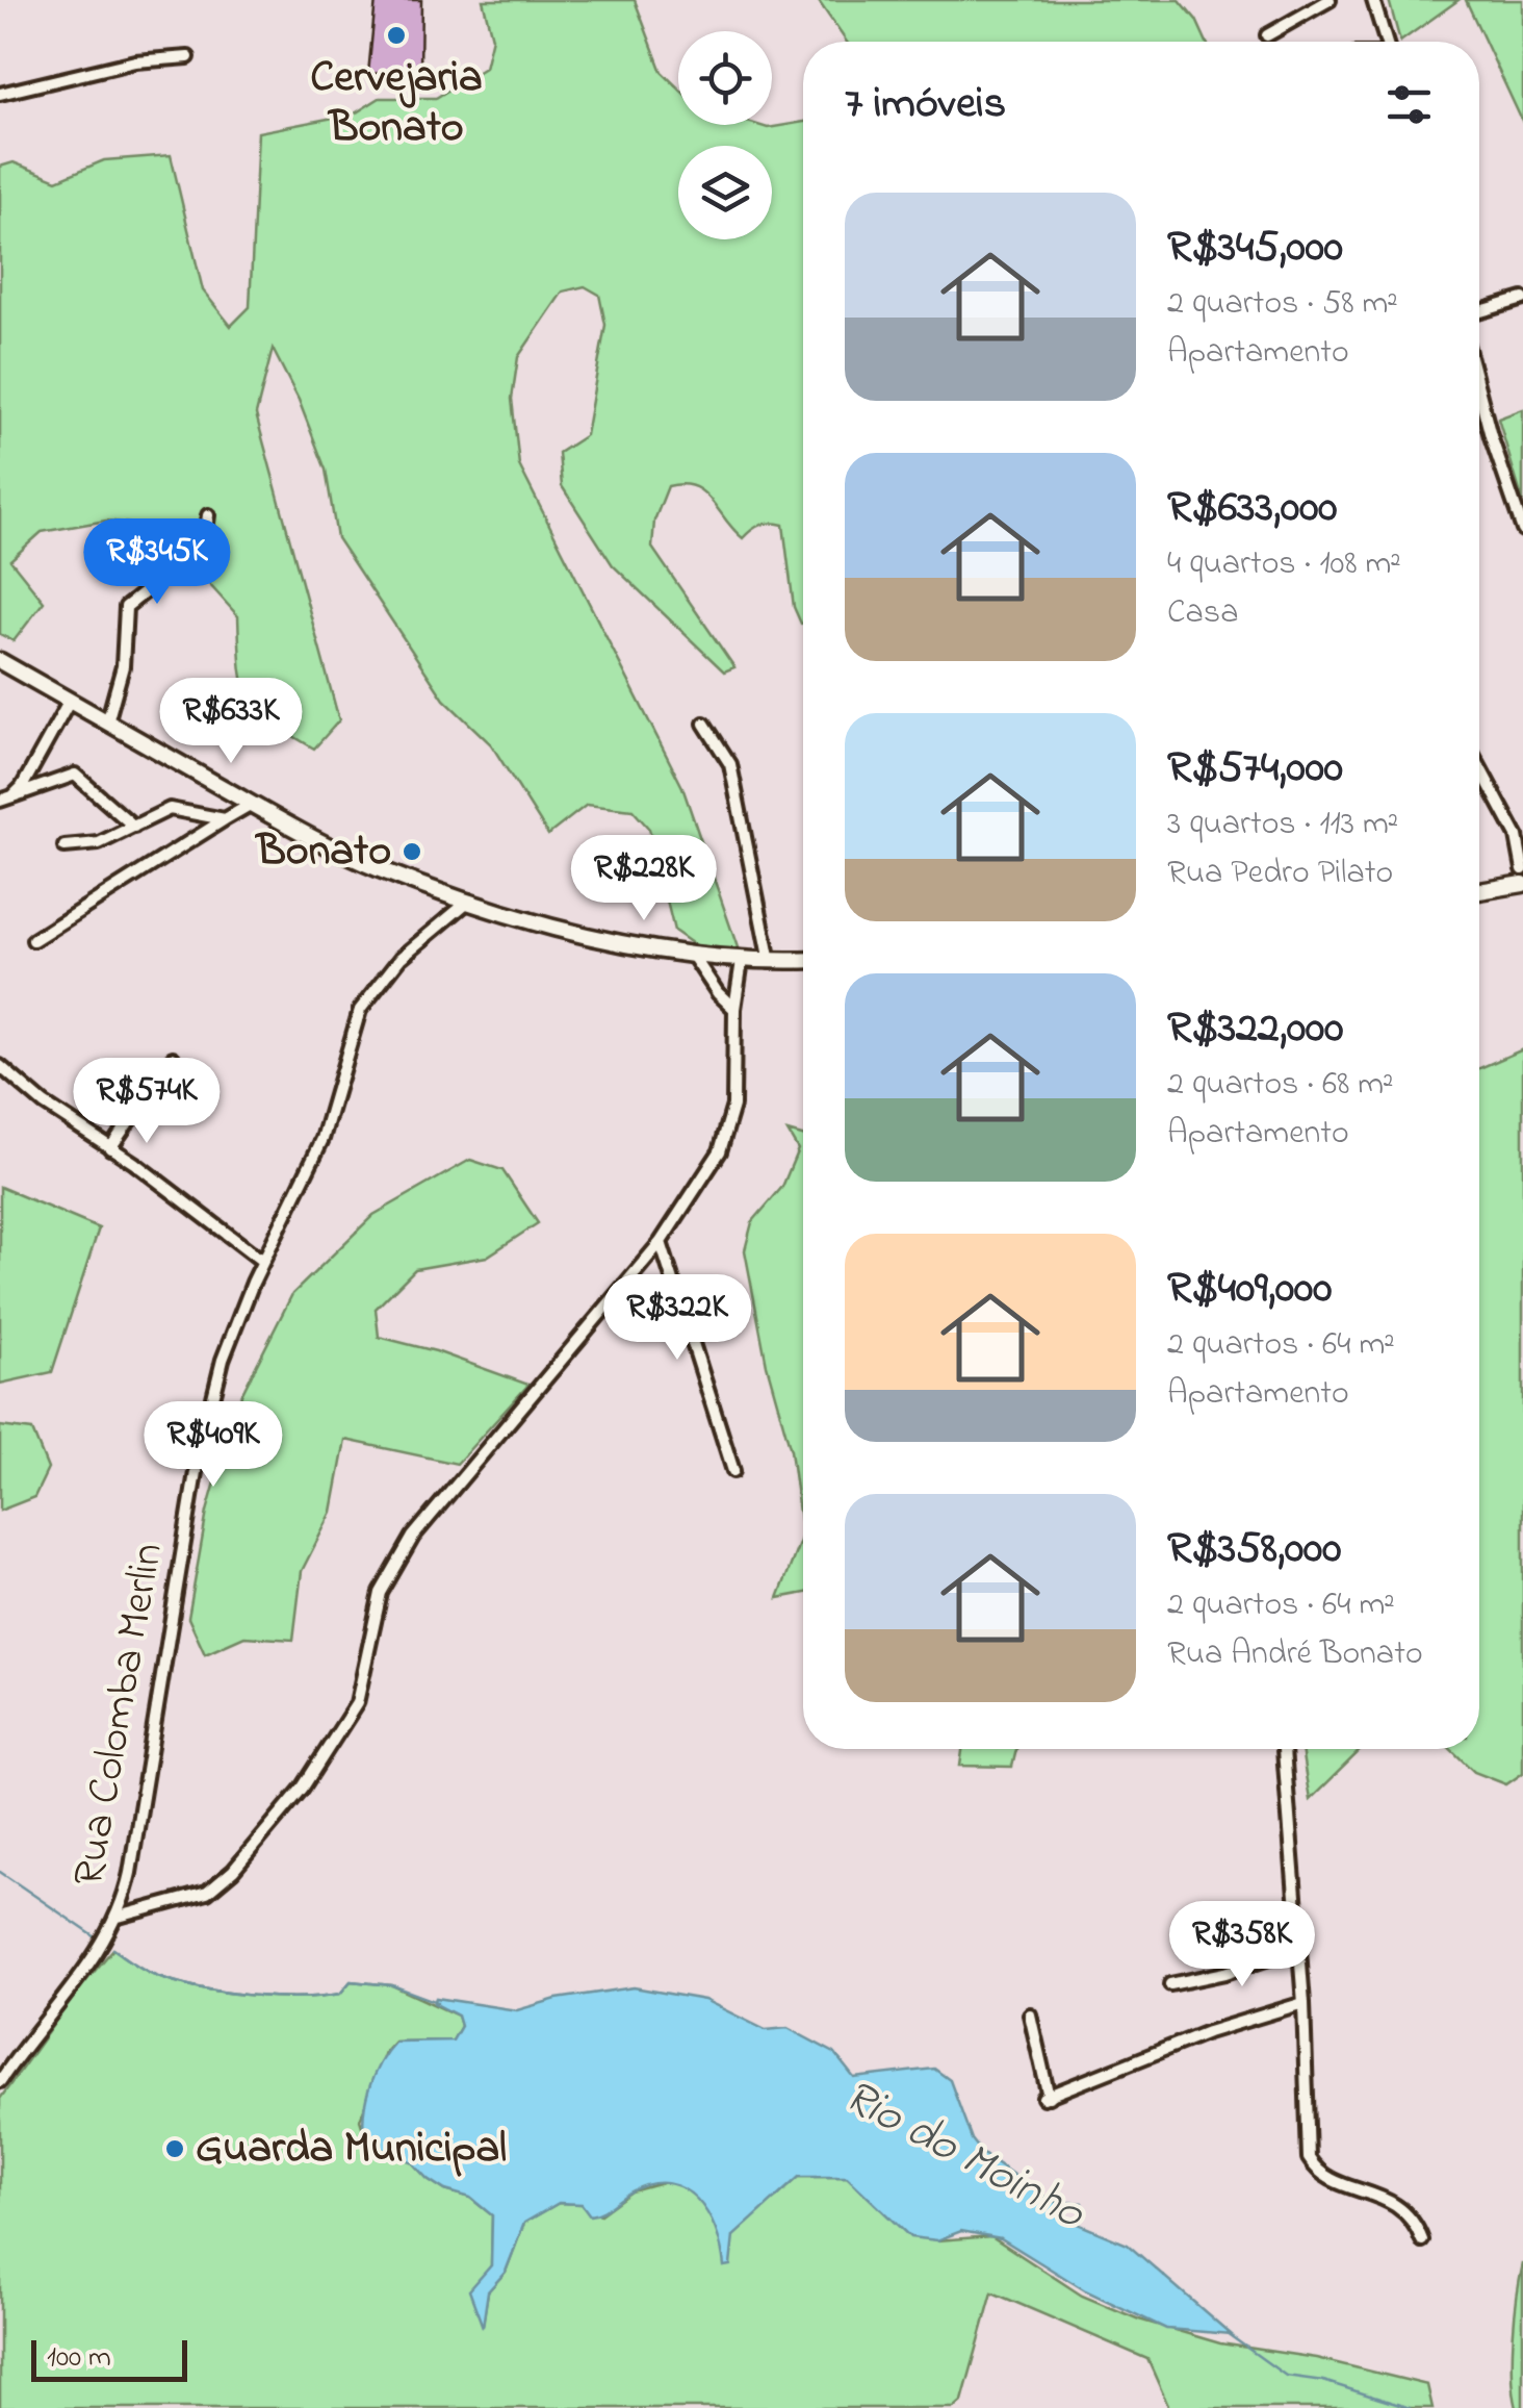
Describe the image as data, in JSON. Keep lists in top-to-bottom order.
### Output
{
  "streets": {
    "street": ["Rua Colomba Merlin"]
  },
  "water": ["Rio do Moinho"],
  "places": ["Cervejaria Bonato", "Bonato", "Guarda Municipal"],
  "scale_bar": "100 m",
  "page": {
    "heading": "7 imóveis",
    "list": [
      {
        "name": "R$345,000",
        "note": "2 quartos · 58 m² · Apartamento"
      },
      {
        "name": "R$633,000",
        "note": "4 quartos · 108 m² · Casa"
      },
      {
        "name": "R$574,000",
        "note": "3 quartos · 113 m² · Rua Pedro Pilato"
      },
      {
        "name": "R$322,000",
        "note": "2 quartos · 68 m² · Apartamento"
      },
      {
        "name": "R$409,000",
        "note": "2 quartos · 64 m² · Apartamento"
      },
      {
        "name": "R$358,000",
        "note": "2 quartos · 64 m² · Rua André Bonato"
      }
    ],
    "price": [
      "R$345K",
      "R$633K",
      "R$228K",
      "R$574K",
      "R$322K",
      "R$409K",
      "R$358K"
    ],
    "scale": "100 m"
  }
}
